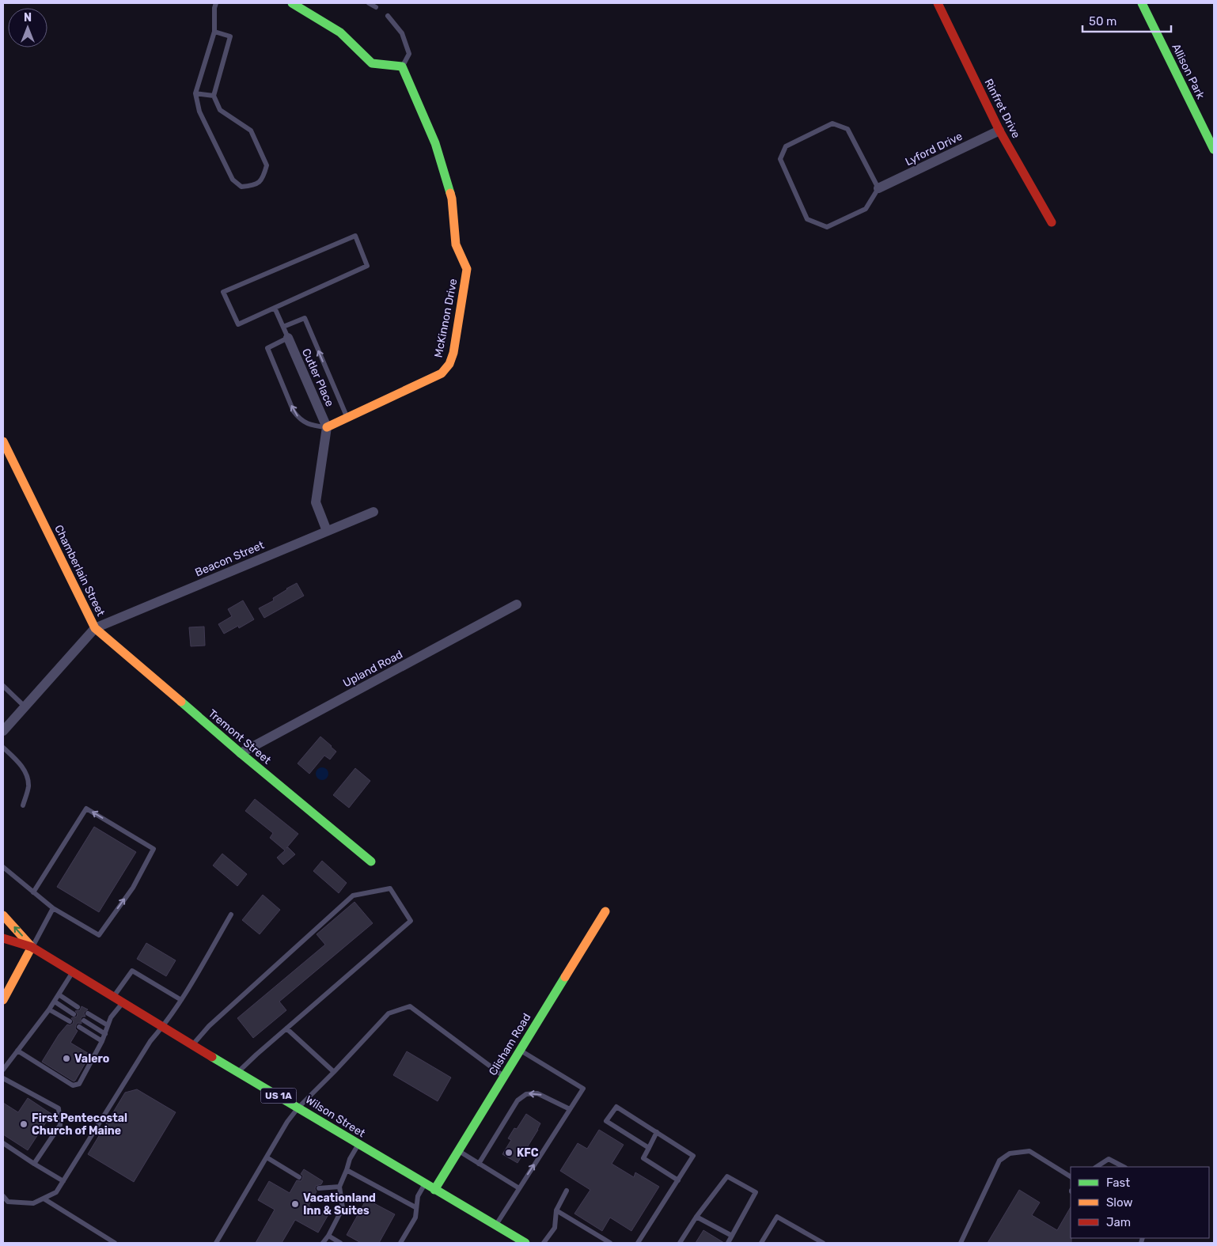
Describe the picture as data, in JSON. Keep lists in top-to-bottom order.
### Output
{
  "streets": {
    "street": [
      "Allison Park",
      "Rinfret Drive",
      "Lyford Drive",
      "McKinnon Drive",
      "Cutler Place",
      "Beacon Street",
      "Chamberlain Street",
      "Upland Road",
      "Tremont Street",
      "Clisham Road",
      "US 1A",
      "Wilson Street"
    ]
  },
  "crossings": [
    ["Rinfret Drive", "Lyford Drive"],
    ["McKinnon Drive", "Cutler Place"],
    ["Beacon Street", "Chamberlain Street"],
    ["Beacon Street", "Tremont Street"],
    ["Chamberlain Street", "Tremont Street"],
    ["Upland Road", "Tremont Street"],
    ["Clisham Road", "Wilson Street"]
  ],
  "places": [
    "Valero",
    "First Pentecostal Church of Maine",
    "KFC",
    "Vacationland Inn & Suites"
  ],
  "legend": ["Fast", "Slow", "Jam"],
  "scale_bar": "50 m",
  "north": "top"
}
